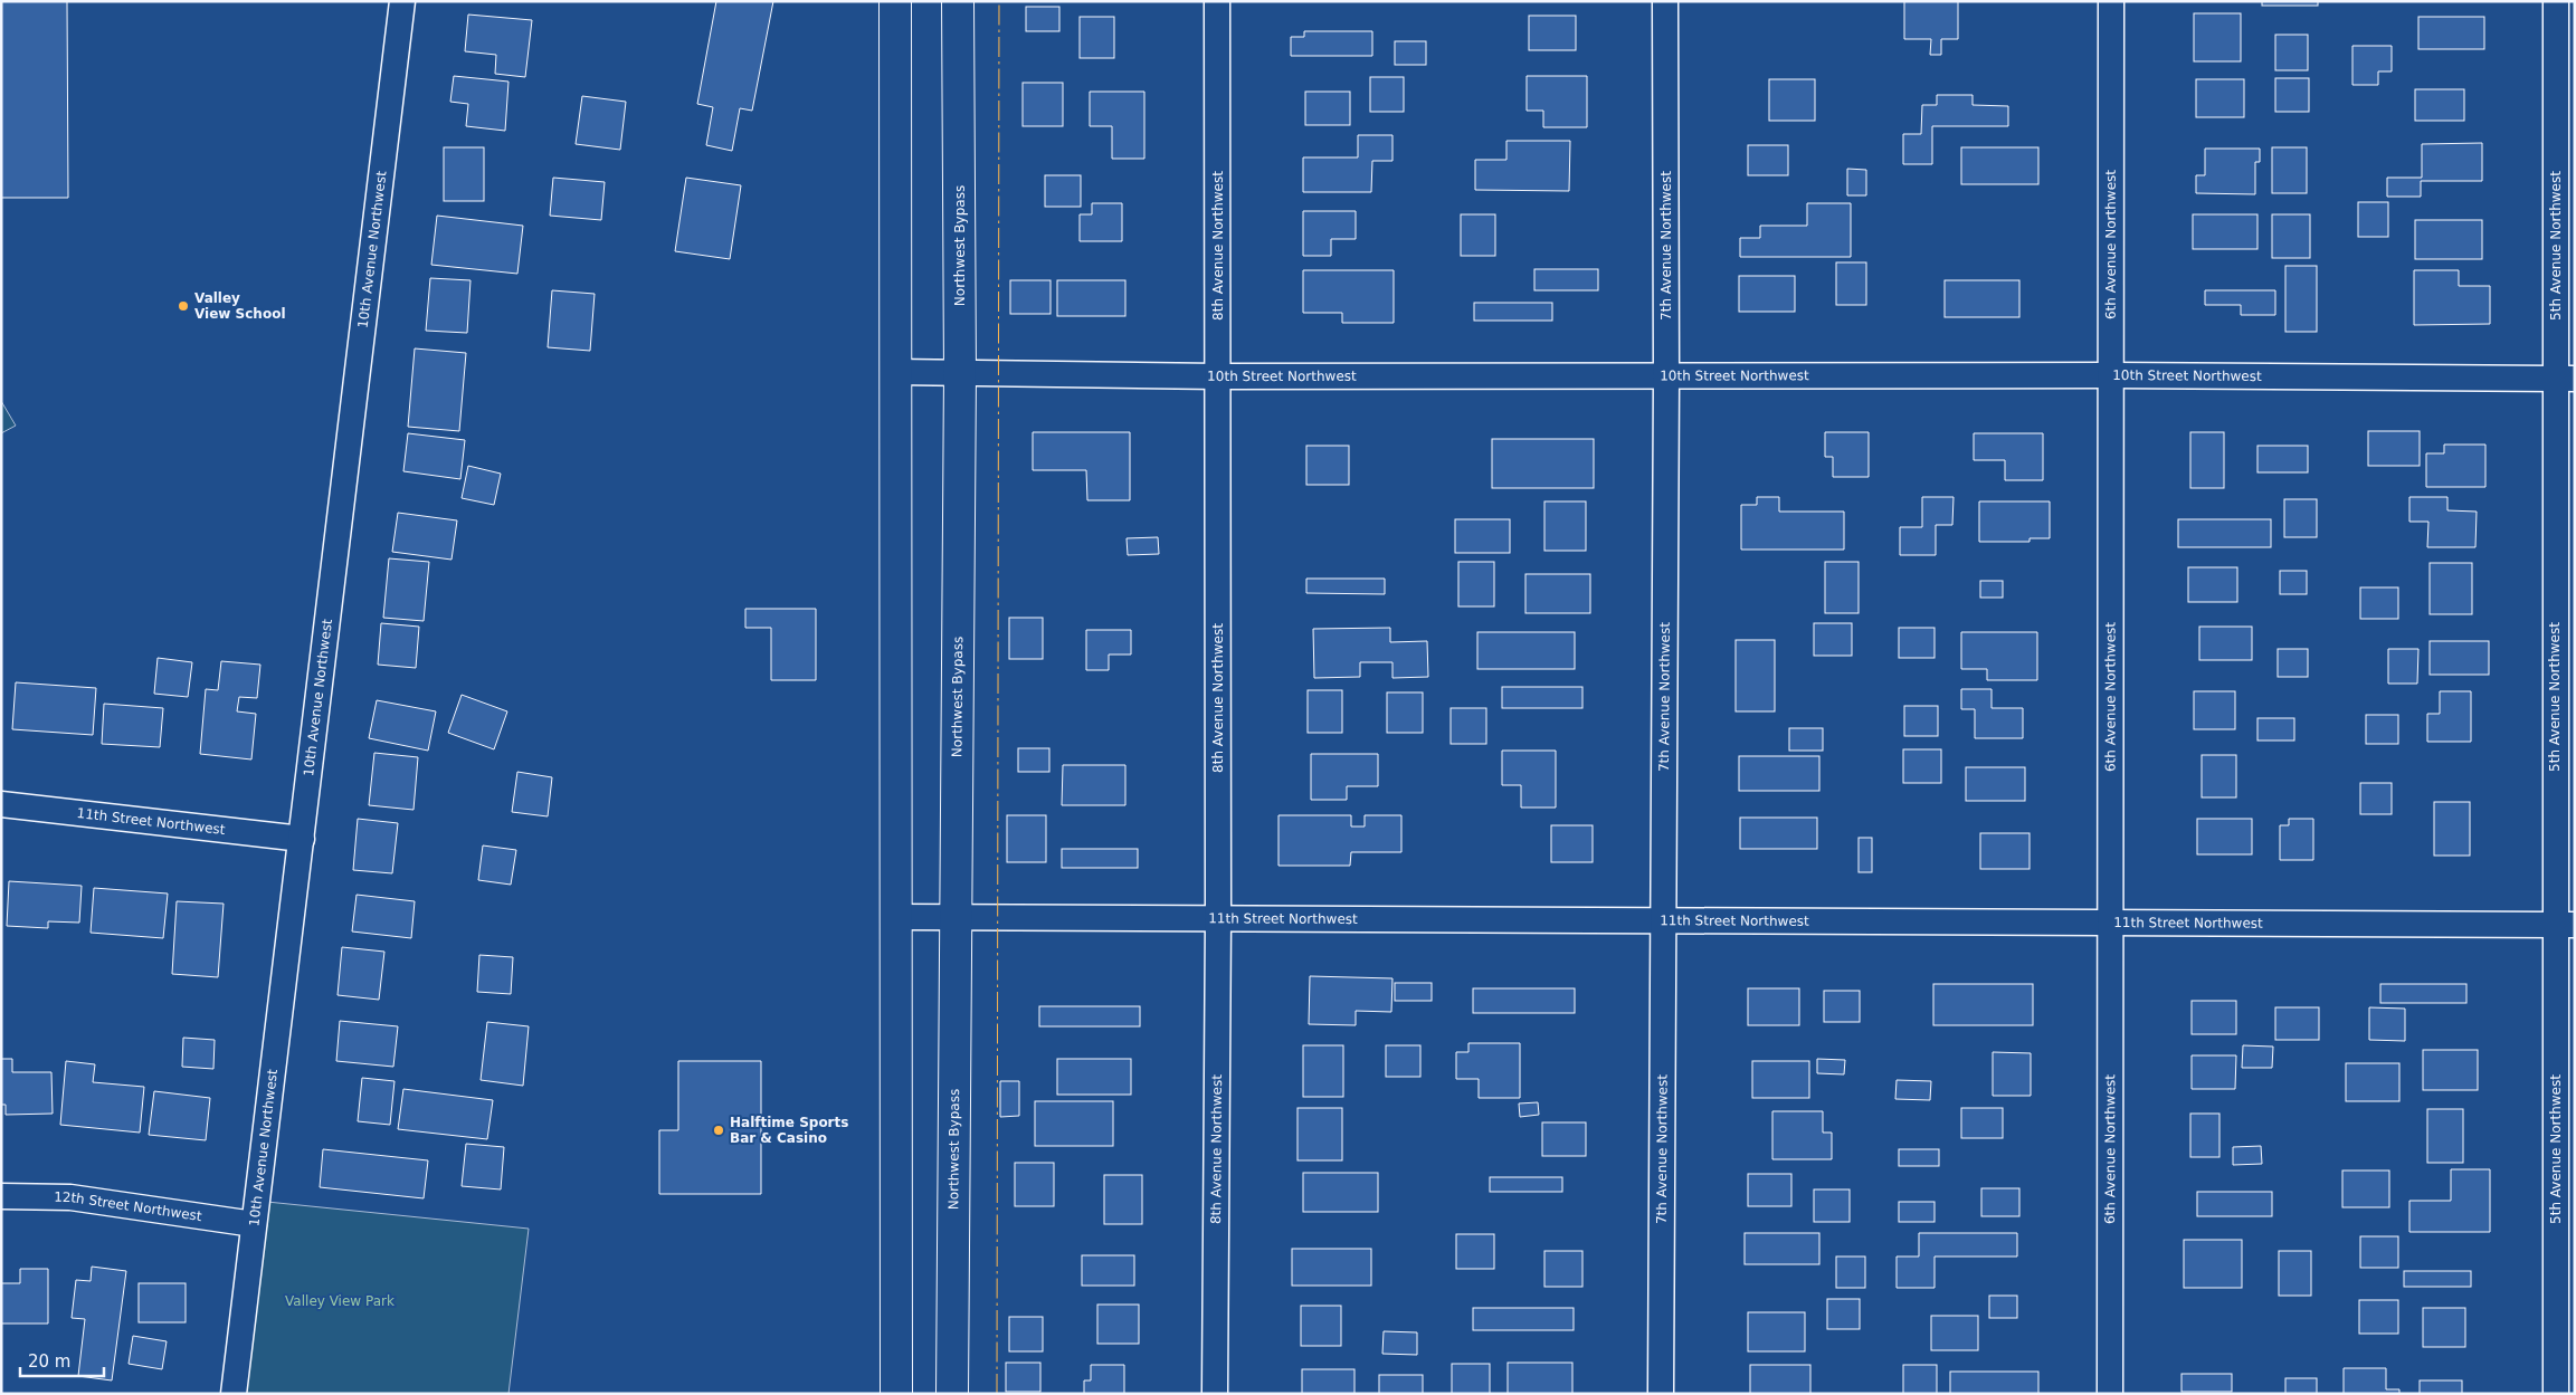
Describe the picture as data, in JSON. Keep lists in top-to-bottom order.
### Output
{
  "streets": {
    "main road": ["Northwest Bypass"],
    "street": [
      "8th Avenue Northwest",
      "7th Avenue Northwest",
      "6th Avenue Northwest",
      "5th Avenue Northwest",
      "10th Avenue Northwest",
      "10th Street Northwest",
      "11th Street Northwest",
      "12th Street Northwest"
    ]
  },
  "crossings": [
    ["Northwest Bypass", "10th Street Northwest"],
    ["Northwest Bypass", "11th Street Northwest"],
    ["8th Avenue Northwest", "10th Street Northwest"],
    ["8th Avenue Northwest", "11th Street Northwest"],
    ["7th Avenue Northwest", "10th Street Northwest"],
    ["7th Avenue Northwest", "11th Street Northwest"],
    ["6th Avenue Northwest", "10th Street Northwest"],
    ["6th Avenue Northwest", "11th Street Northwest"],
    ["5th Avenue Northwest", "10th Street Northwest"],
    ["5th Avenue Northwest", "11th Street Northwest"],
    ["10th Avenue Northwest", "11th Street Northwest"],
    ["10th Avenue Northwest", "12th Street Northwest"]
  ],
  "parks": ["Valley View Park"],
  "places": ["Valley View School", "Halftime Sports Bar & Casino"],
  "scale_bar": "20 m"
}
